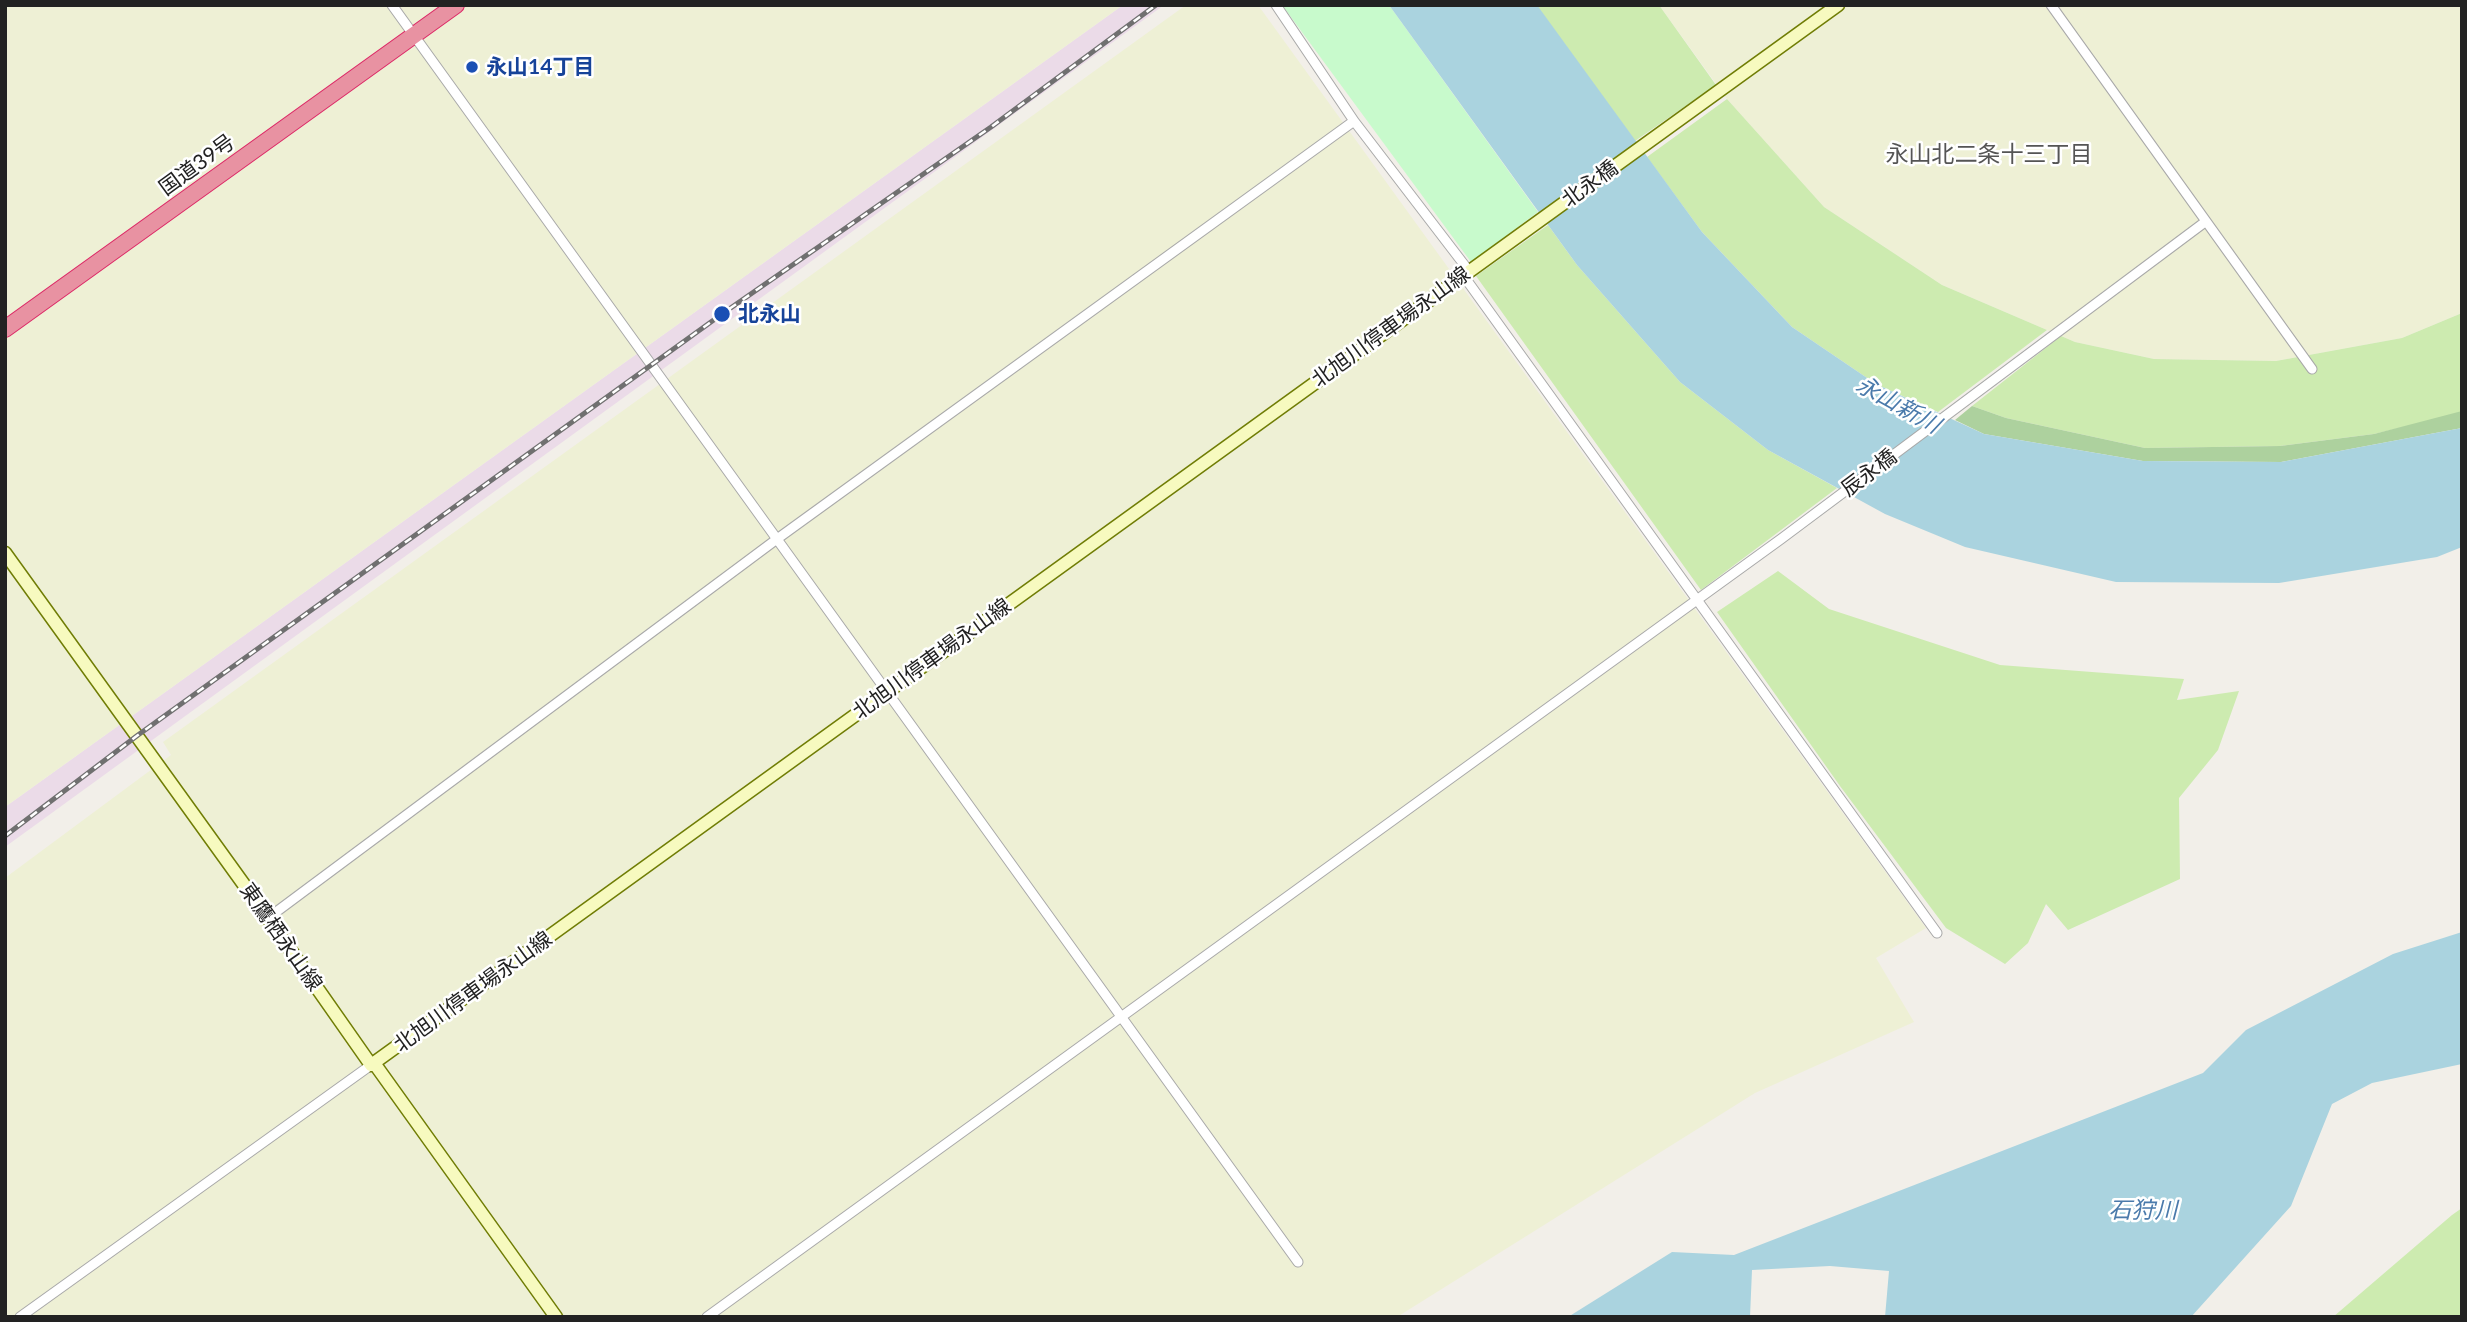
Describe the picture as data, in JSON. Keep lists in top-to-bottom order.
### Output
{
  "streets": {
    "highway": ["国道39号"],
    "main road": ["北永橋", "北旭川停車場永山線", "東鷹栖永山線"],
    "street": ["辰永橋"]
  },
  "crossings": [
    ["北永橋", "北旭川停車場永山線"],
    ["北旭川停車場永山線", "東鷹栖永山線"]
  ],
  "districts": ["永山北二条十三丁目"],
  "water": ["永山新川", "石狩川"],
  "places": ["永山14丁目", "北永山"]
}
